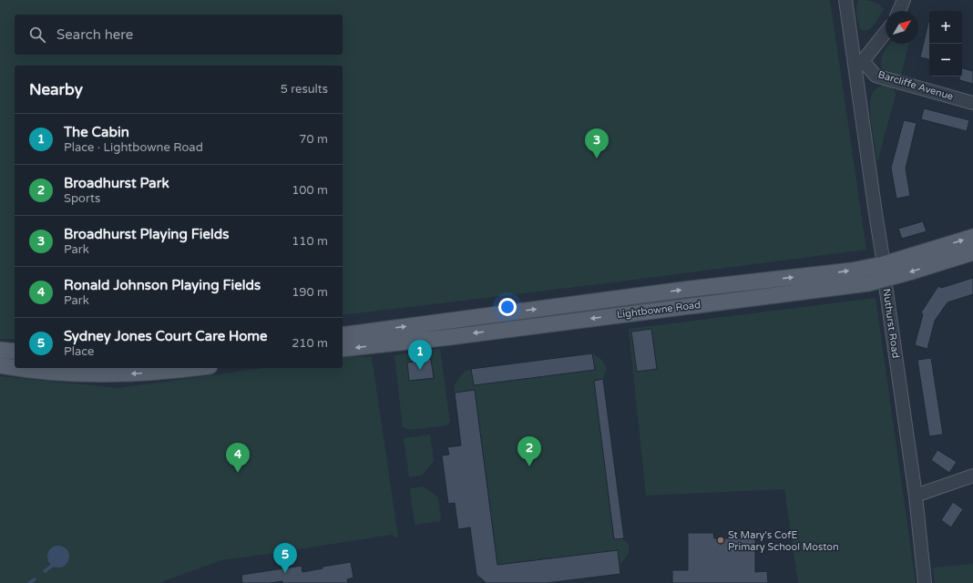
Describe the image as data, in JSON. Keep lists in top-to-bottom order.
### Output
{
  "streets": {
    "main road": ["Lightbowne Road"],
    "street": ["Barcliffe Avenue", "Nuthurst Road"]
  },
  "crossings": [
    ["Barcliffe Avenue", "Nuthurst Road"],
    ["Lightbowne Road", "Nuthurst Road"]
  ],
  "places": ["St Mary's CofE Primary School Moston"],
  "north": "top right",
  "page": {
    "map_buttons": ["+", "−"],
    "search": "Search here",
    "heading": ["Nearby", "5 results"],
    "list": [
      {
        "mark": "1",
        "name": "The Cabin",
        "note": "Place · Lightbowne Road",
        "value": "70 m"
      },
      {
        "mark": "2",
        "name": "Broadhurst Park",
        "note": "Sports",
        "value": "100 m"
      },
      {
        "mark": "3",
        "name": "Broadhurst Playing Fields",
        "note": "Park",
        "value": "110 m"
      },
      {
        "mark": "4",
        "name": "Ronald Johnson Playing Fields",
        "note": "Park",
        "value": "190 m"
      },
      {
        "mark": "5",
        "name": "Sydney Jones Court Care Home",
        "note": "Place",
        "value": "210 m"
      }
    ],
    "pins": [
      "3",
      "1",
      "2",
      "4",
      "5"
    ]
  }
}
